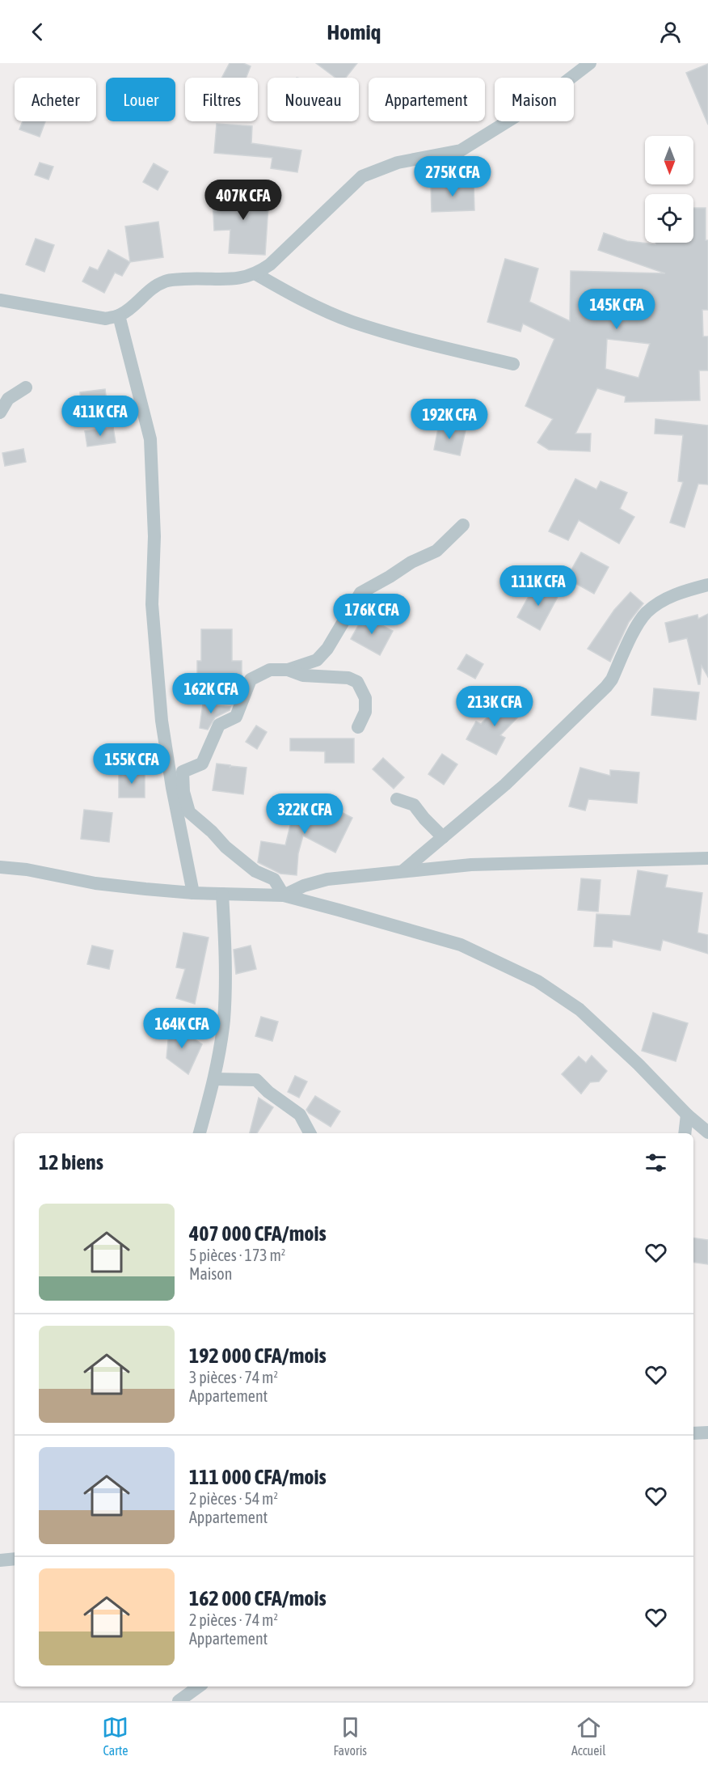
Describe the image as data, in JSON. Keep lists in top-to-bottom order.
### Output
{
  "north": "bottom",
  "page": {
    "header": "Homiq",
    "chip": [
      "Acheter",
      "Louer",
      "Filtres",
      "Nouveau",
      "Appartement",
      "Maison"
    ],
    "price": [
      "275K CFA",
      "407K CFA",
      "145K CFA",
      "411K CFA",
      "192K CFA",
      "111K CFA",
      "176K CFA",
      "162K CFA",
      "213K CFA",
      "155K CFA",
      "322K CFA",
      "164K CFA"
    ],
    "heading": "12 biens",
    "list": [
      {
        "name": "407 000 CFA/mois",
        "note": "5 pièces · 173 m² · Maison"
      },
      {
        "name": "192 000 CFA/mois",
        "note": "3 pièces · 74 m² · Appartement"
      },
      {
        "name": "111 000 CFA/mois",
        "note": "2 pièces · 54 m² · Appartement"
      },
      {
        "name": "162 000 CFA/mois",
        "note": "2 pièces · 74 m² · Appartement"
      }
    ],
    "tabs": ["Carte", "Favoris", "Accueil"]
  }
}
